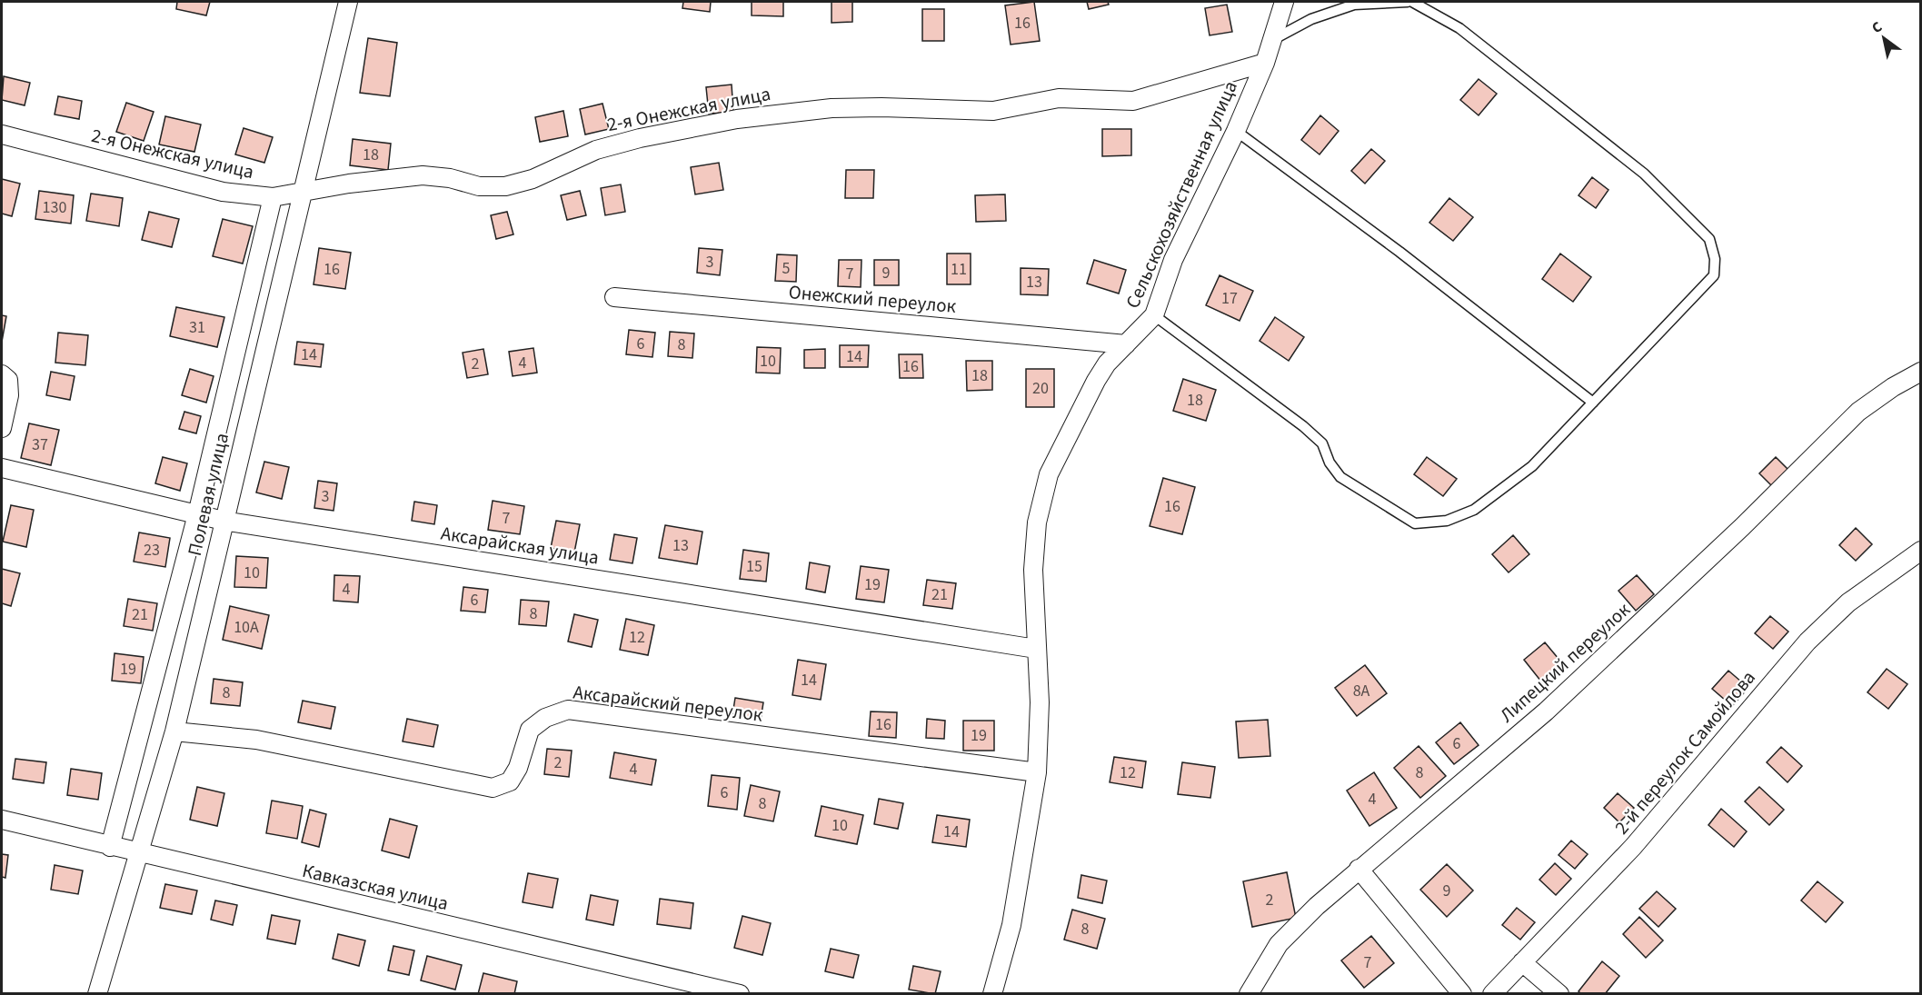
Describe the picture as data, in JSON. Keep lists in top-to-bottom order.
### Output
{
  "streets": {
    "street": [
      "2-я Онежская улица",
      "Сельскохозяйственная улица",
      "Онежский переулок",
      "Полевая улица",
      "Аксарайская улица",
      "Липецкий переулок",
      "Аксарайский переулок",
      "2-й переулок Самойлова",
      "Кавказская улица"
    ]
  },
  "crossings": [
    ["2-я Онежская улица", "Сельскохозяйственная улица"],
    ["2-я Онежская улица", "Полевая улица"],
    ["Сельскохозяйственная улица", "Онежский переулок"],
    ["Сельскохозяйственная улица", "Аксарайская улица"],
    ["Сельскохозяйственная улица", "Аксарайский переулок"],
    ["Полевая улица", "Аксарайская улица"],
    ["Полевая улица", "Аксарайский переулок"],
    ["Полевая улица", "Кавказская улица"]
  ],
  "house_numbers": [
    "16",
    "18",
    "130",
    "3",
    "5",
    "16",
    "11",
    "9",
    "7",
    "13",
    "17",
    "31",
    "6",
    "8",
    "14",
    "14",
    "10",
    "4",
    "2",
    "16",
    "18",
    "20",
    "18",
    "37",
    "3",
    "16",
    "7",
    "13",
    "23",
    "15",
    "10",
    "19",
    "4",
    "21",
    "6",
    "8",
    "21",
    "10А",
    "12",
    "19",
    "14",
    "8А",
    "8",
    "16",
    "19",
    "6",
    "2",
    "4",
    "12",
    "8",
    "6",
    "4",
    "8",
    "10",
    "14",
    "9",
    "2",
    "8",
    "7"
  ],
  "north": "top left"
}
